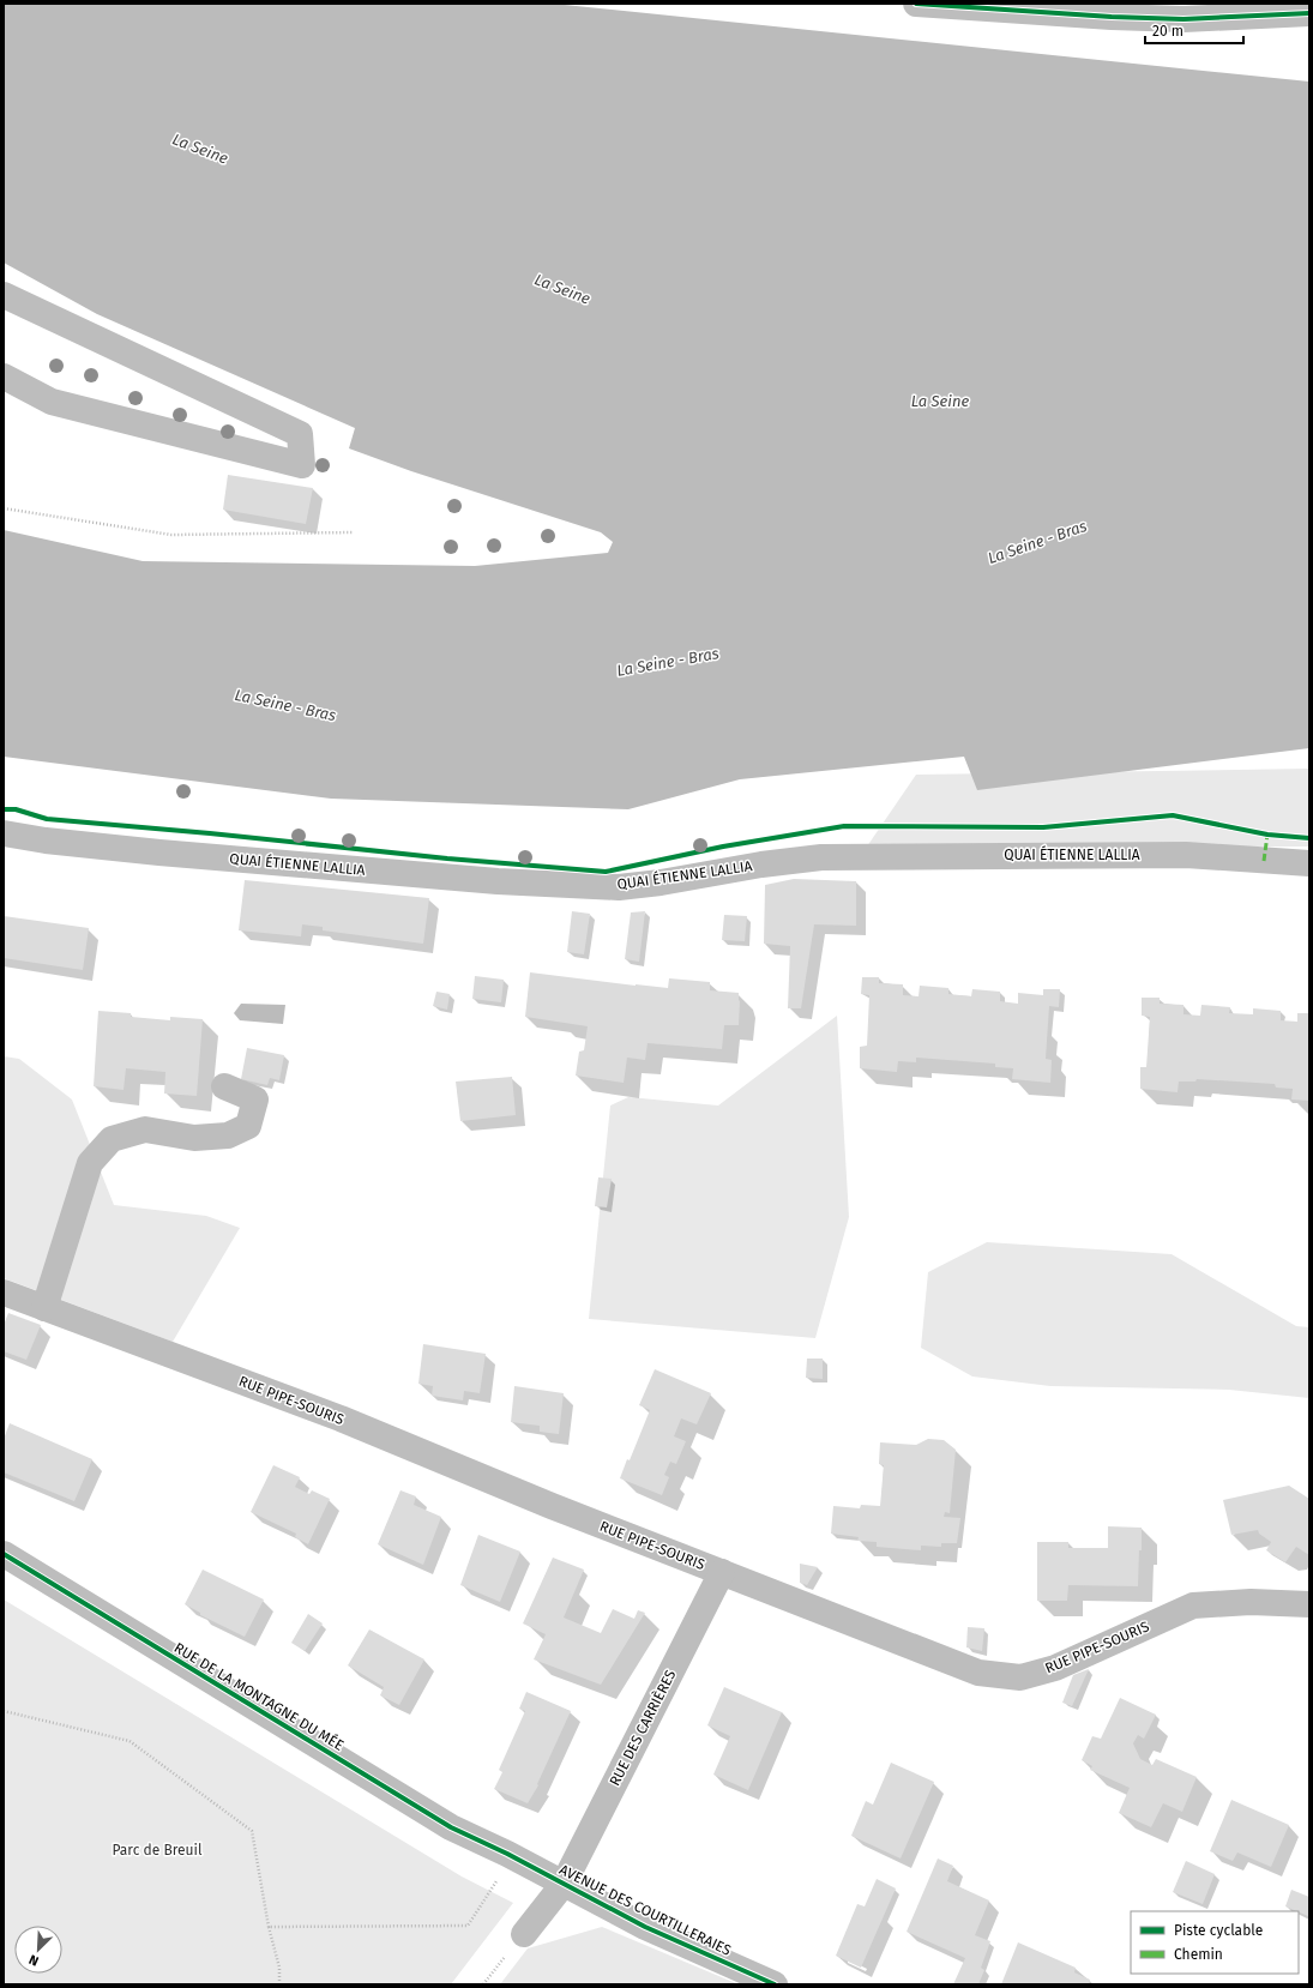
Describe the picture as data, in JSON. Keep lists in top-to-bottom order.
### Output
{
  "streets": {
    "street": [
      "QUAI ÉTIENNE LALLIA",
      "RUE PIPE-SOURIS",
      "RUE DE LA MONTAGNE DU MÉE",
      "RUE DES CARRIÈRES",
      "AVENUE DES COURTILLERAIES"
    ]
  },
  "crossings": [
    ["RUE PIPE-SOURIS", "RUE DES CARRIÈRES"],
    ["RUE DE LA MONTAGNE DU MÉE", "AVENUE DES COURTILLERAIES"],
    ["RUE DES CARRIÈRES", "AVENUE DES COURTILLERAIES"]
  ],
  "water": ["La Seine", "La Seine - Bras"],
  "parks": ["Parc de Breuil"],
  "legend": ["Piste cyclable", "Chemin"],
  "scale_bar": "20 m",
  "north": "bottom left"
}
